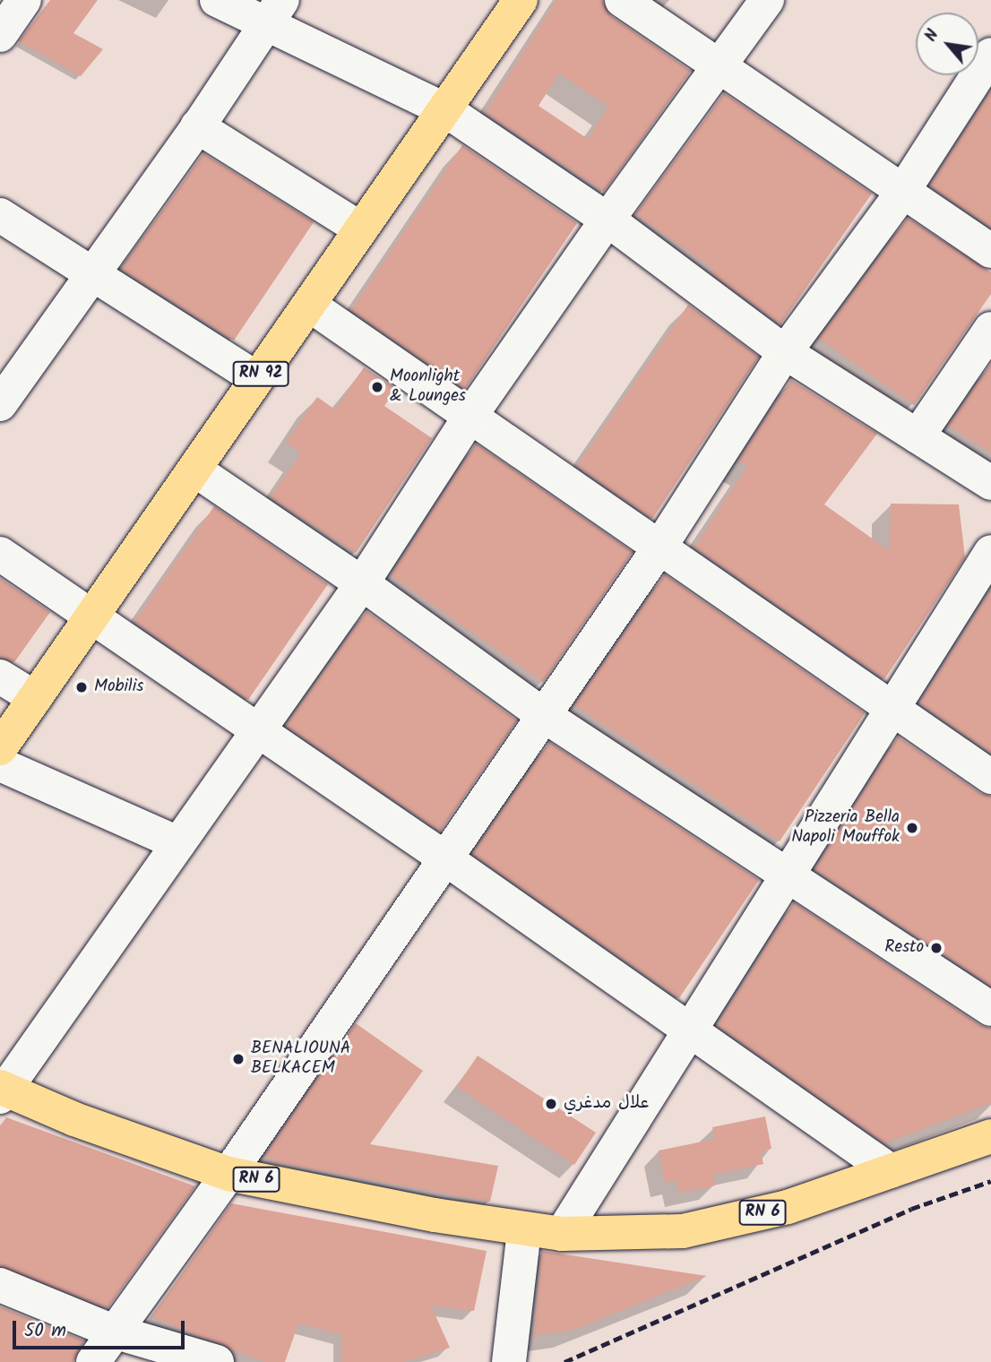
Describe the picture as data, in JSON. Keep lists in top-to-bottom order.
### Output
{
  "streets": {
    "main road": ["RN 92", "RN 6"]
  },
  "places": [
    "Moonlight & Lounges",
    "Mobilis",
    "Pizzeria Bella Napoli Mouffok",
    "Resto",
    "BENALIOUNA BELKACEM",
    "علال مدغري"
  ],
  "scale_bar": "50 m",
  "north": "top left"
}
